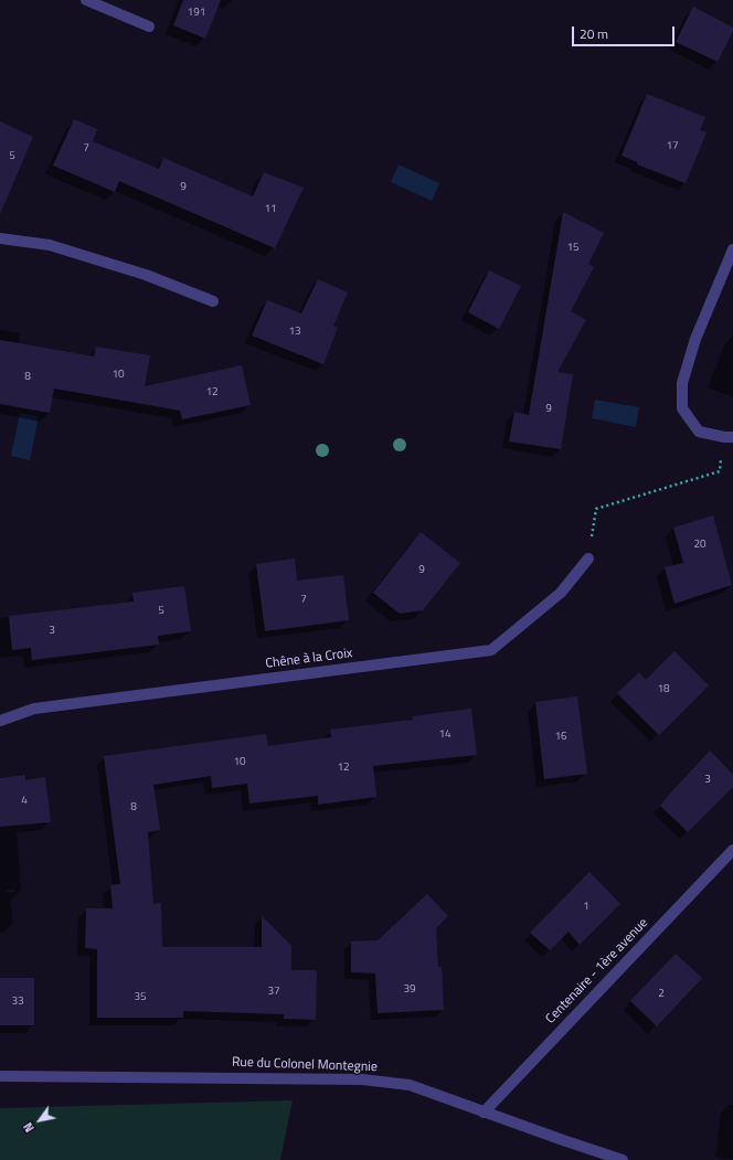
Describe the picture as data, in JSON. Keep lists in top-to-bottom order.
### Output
{
  "streets": {
    "street": ["Chêne à la Croix", "Centenaire - 1ère avenue", "Rue du Colonel Montegnie"]
  },
  "crossings": [
    ["Centenaire - 1ère avenue", "Rue du Colonel Montegnie"]
  ],
  "house_numbers": [
    "191",
    "17",
    "7",
    "5",
    "9",
    "11",
    "15",
    "13",
    "10",
    "8",
    "12",
    "9",
    "20",
    "9",
    "7",
    "5",
    "3",
    "18",
    "14",
    "16",
    "10",
    "12",
    "3",
    "4",
    "8",
    "1",
    "39",
    "37",
    "2",
    "35",
    "33"
  ],
  "scale_bar": "20 m",
  "north": "bottom left"
}
